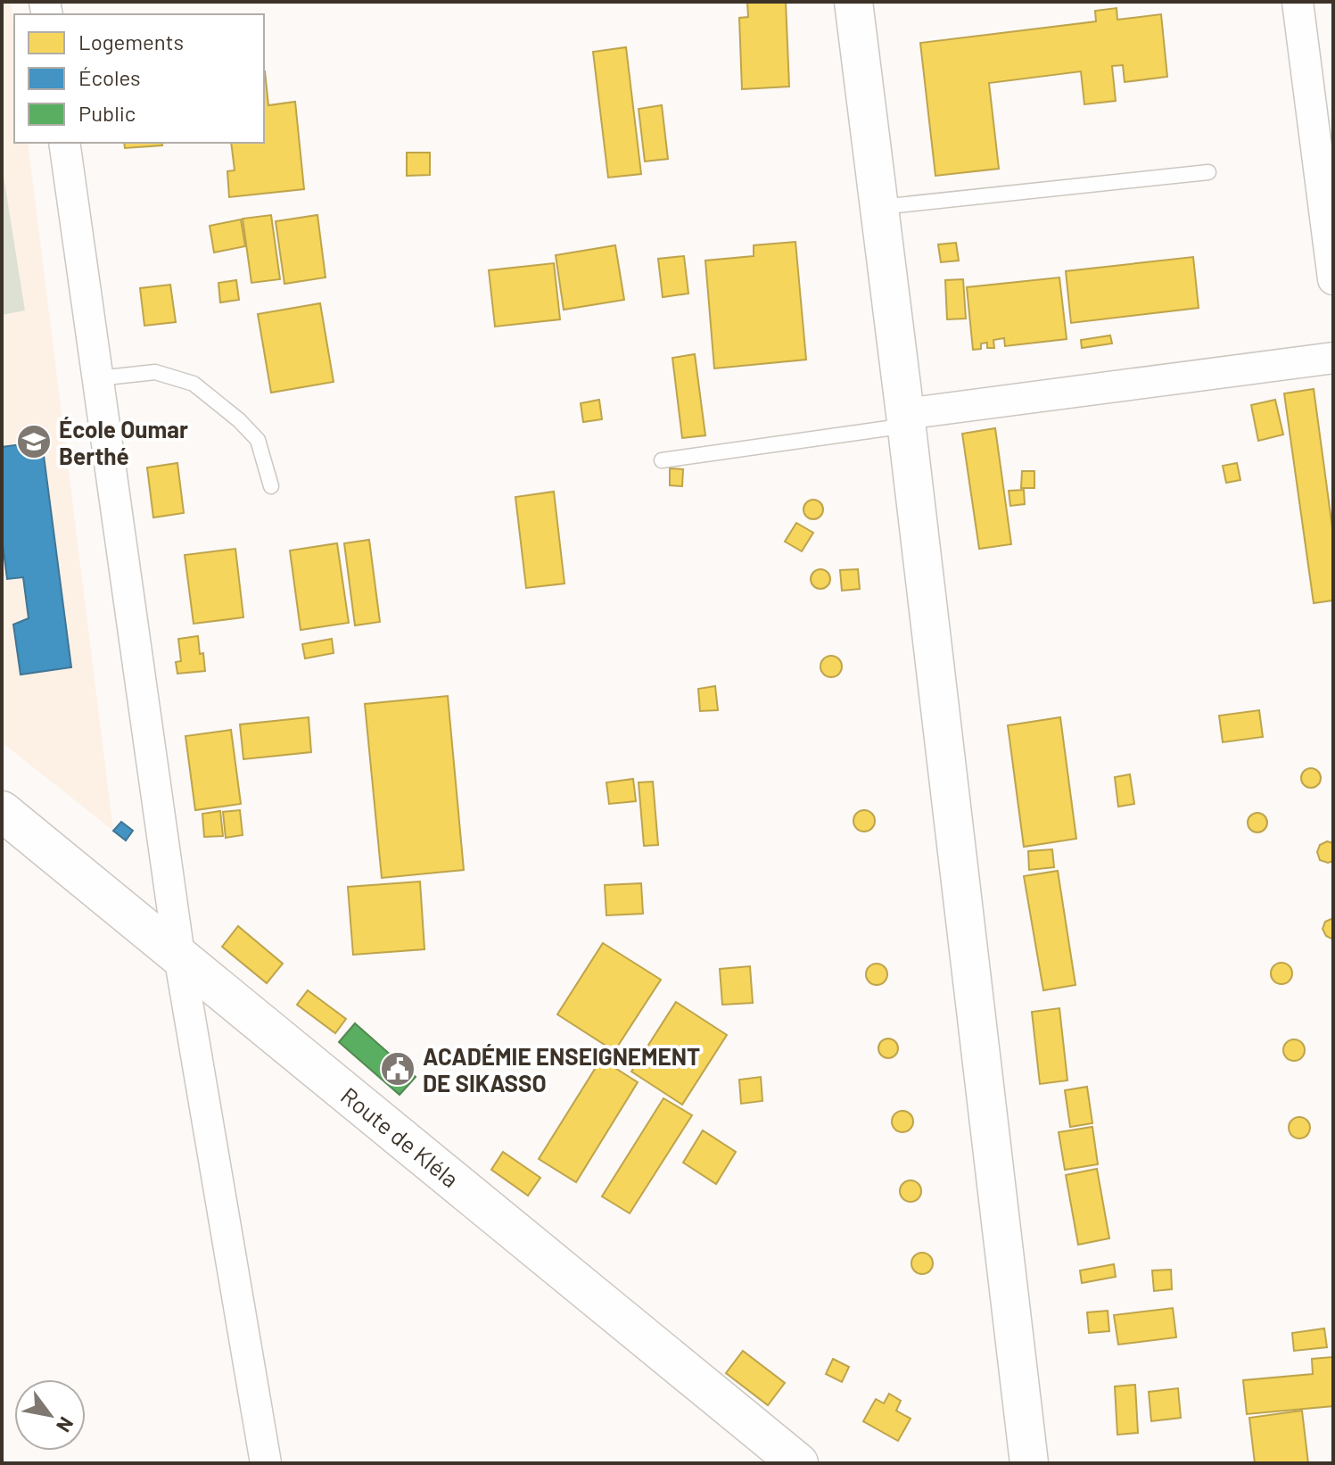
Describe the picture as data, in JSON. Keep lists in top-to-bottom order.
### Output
{
  "streets": {
    "main road": ["Route de Kléla"]
  },
  "places": {
    "school or university": ["École Oumar Berthé"],
    "public building": ["ACADÉMIE ENSEIGNEMENT DE SIKASSO"]
  },
  "legend": ["Logements", "Écoles", "Public"],
  "north": "bottom right"
}
